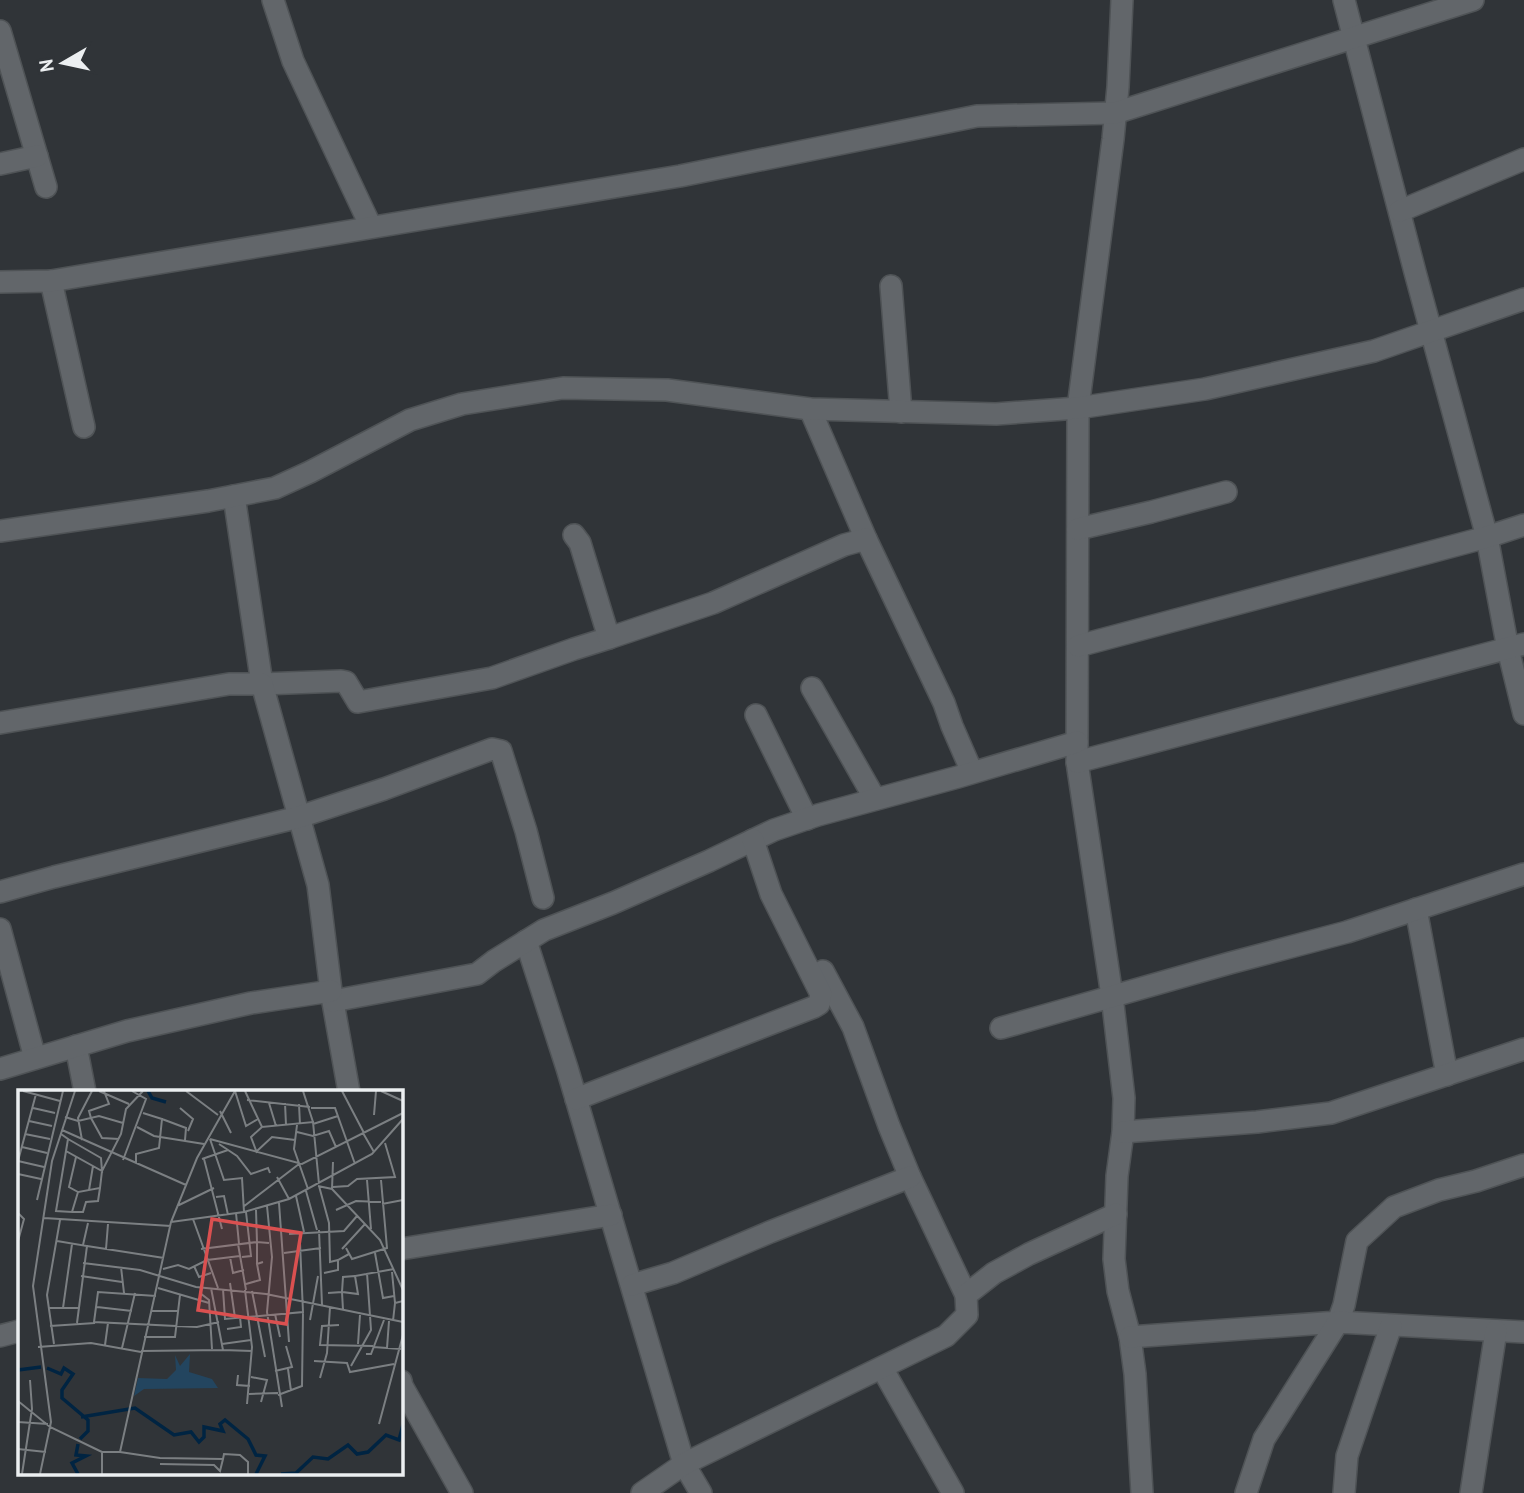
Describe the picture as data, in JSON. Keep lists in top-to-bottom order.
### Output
{
  "north": "left"
}
